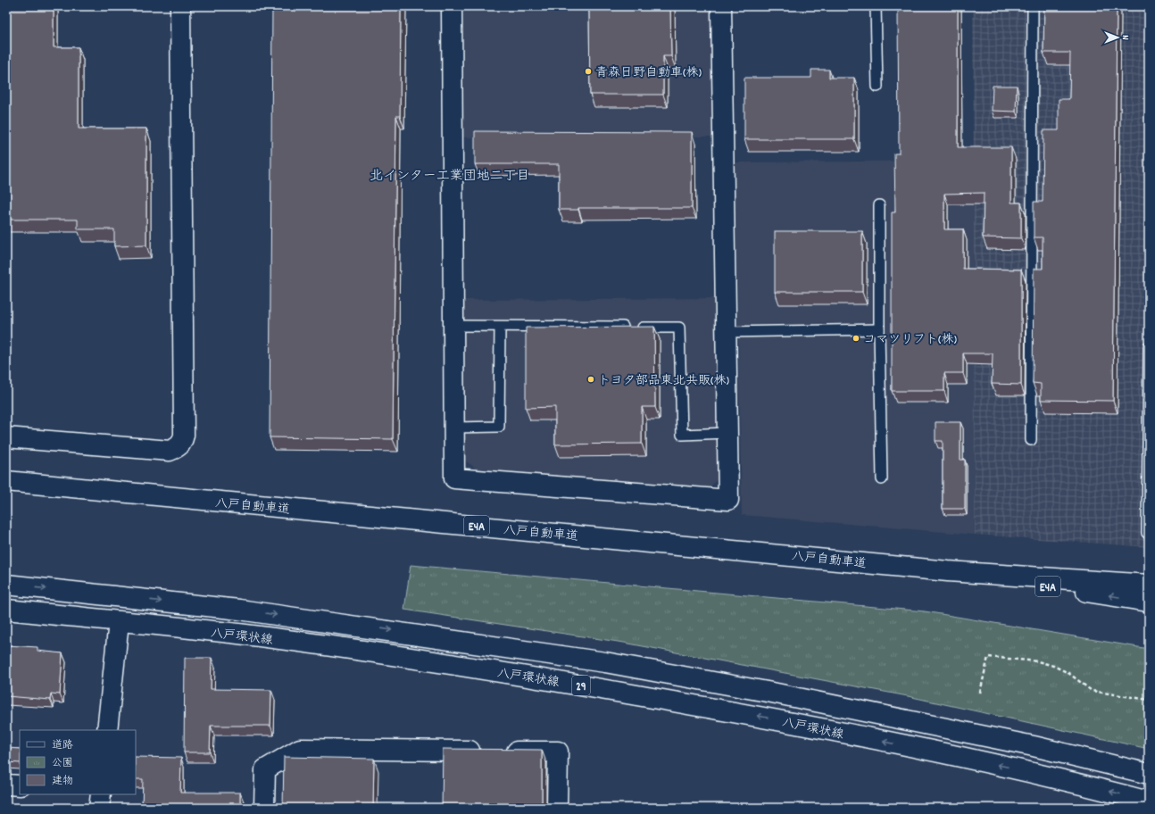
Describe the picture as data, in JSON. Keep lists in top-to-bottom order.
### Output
{
  "streets": {
    "main road": [
      "八戸自動車道",
      "E4A",
      "八戸環状線",
      "29"
    ]
  },
  "districts": ["北インター工業団地二丁目"],
  "places": ["青森日野自動車(株)", "コマツリフト(株)", "トヨタ部品東北共販(株)"],
  "legend": ["道路", "公園", "建物"],
  "north": "right"
}
